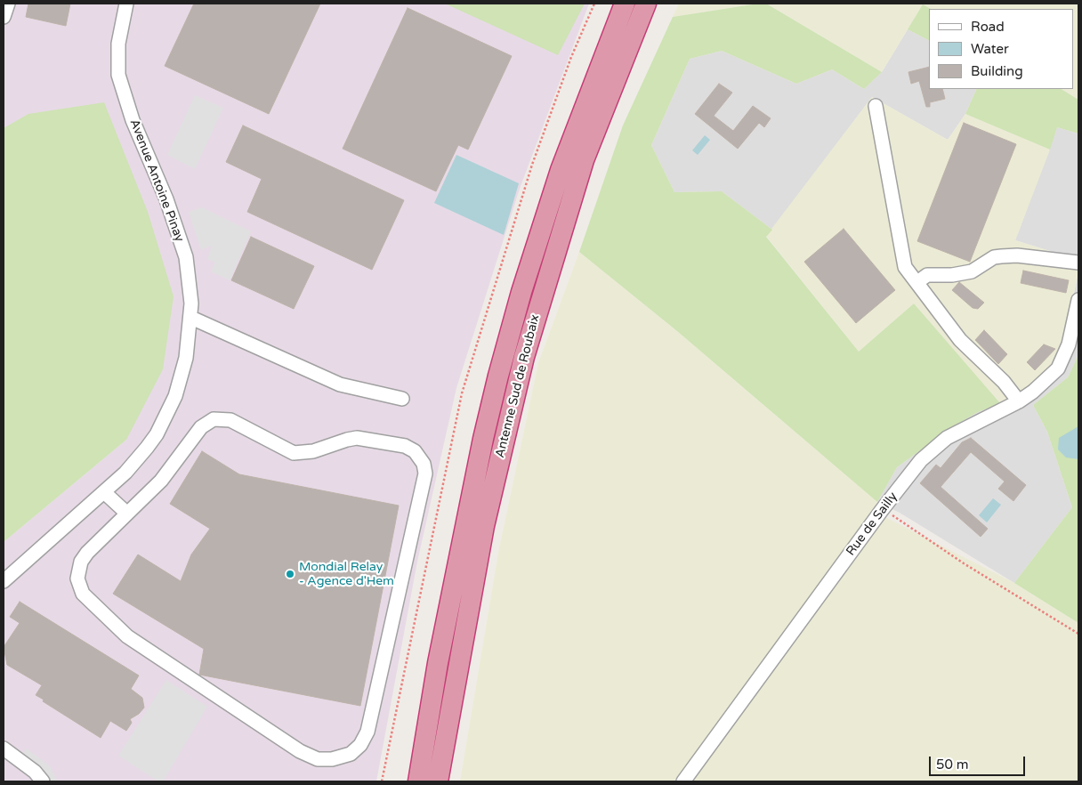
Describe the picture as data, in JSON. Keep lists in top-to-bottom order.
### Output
{
  "streets": {
    "highway": ["Antenne Sud de Roubaix"],
    "street": ["Avenue Antoine Pinay", "Rue de Sailly"]
  },
  "places": ["Mondial Relay - Agence d'Hem"],
  "legend": ["Road", "Water", "Building"],
  "scale_bar": "50 m"
}
